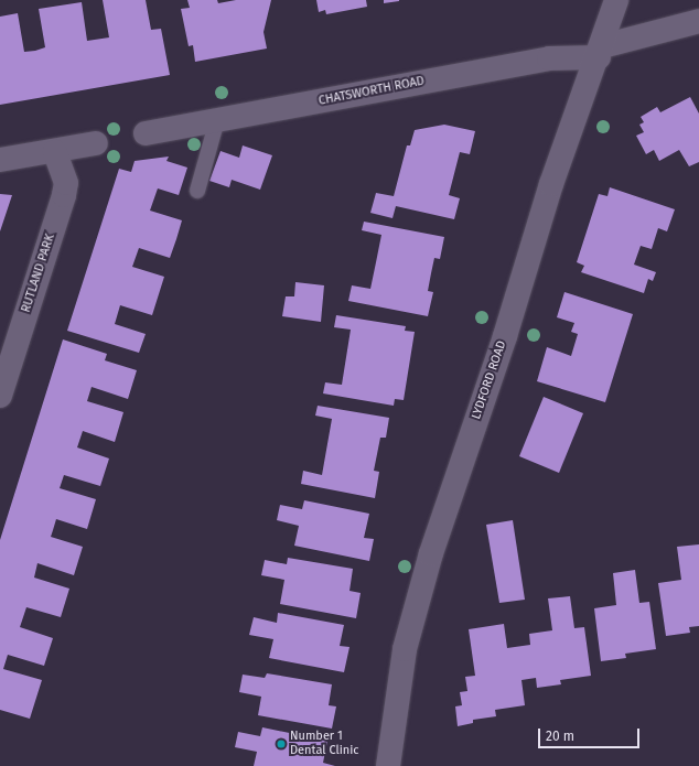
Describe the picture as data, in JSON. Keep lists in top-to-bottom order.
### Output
{
  "streets": {
    "street": ["CHATSWORTH ROAD", "RUTLAND PARK", "LYDFORD ROAD"]
  },
  "crossings": [
    ["CHATSWORTH ROAD", "LYDFORD ROAD"]
  ],
  "places": ["Number 1 Dental Clinic"],
  "scale_bar": "20 m"
}
